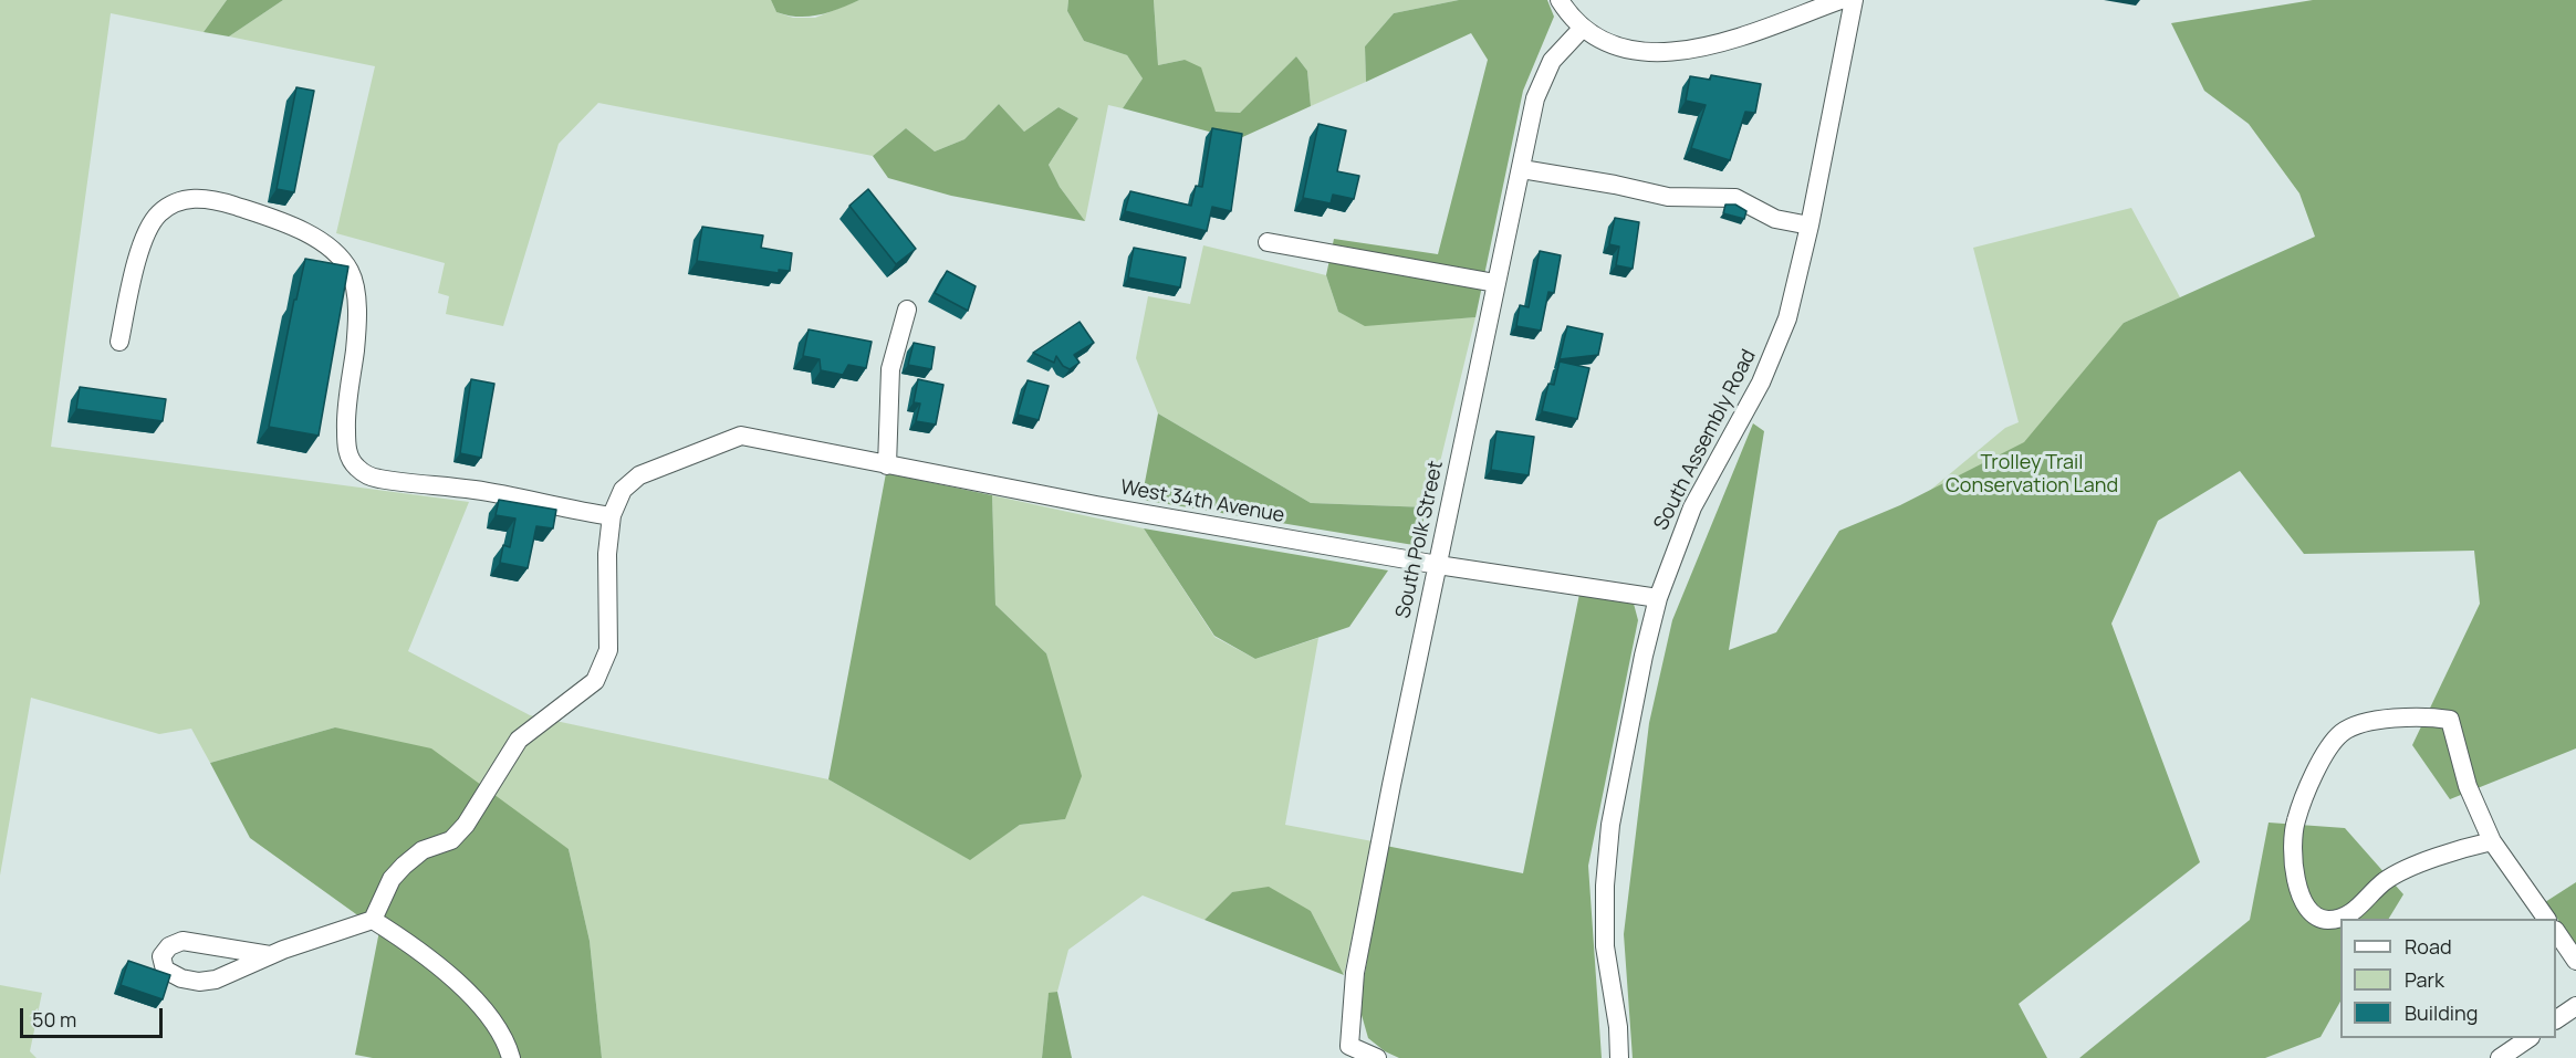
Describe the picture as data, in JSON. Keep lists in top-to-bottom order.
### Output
{
  "streets": {
    "street": ["South Assembly Road", "West 34th Avenue", "South Polk Street"]
  },
  "crossings": [
    ["South Assembly Road", "West 34th Avenue"],
    ["West 34th Avenue", "South Polk Street"]
  ],
  "parks": ["Trolley Trail Conservation Land"],
  "legend": ["Road", "Park", "Building"],
  "scale_bar": "50 m"
}
